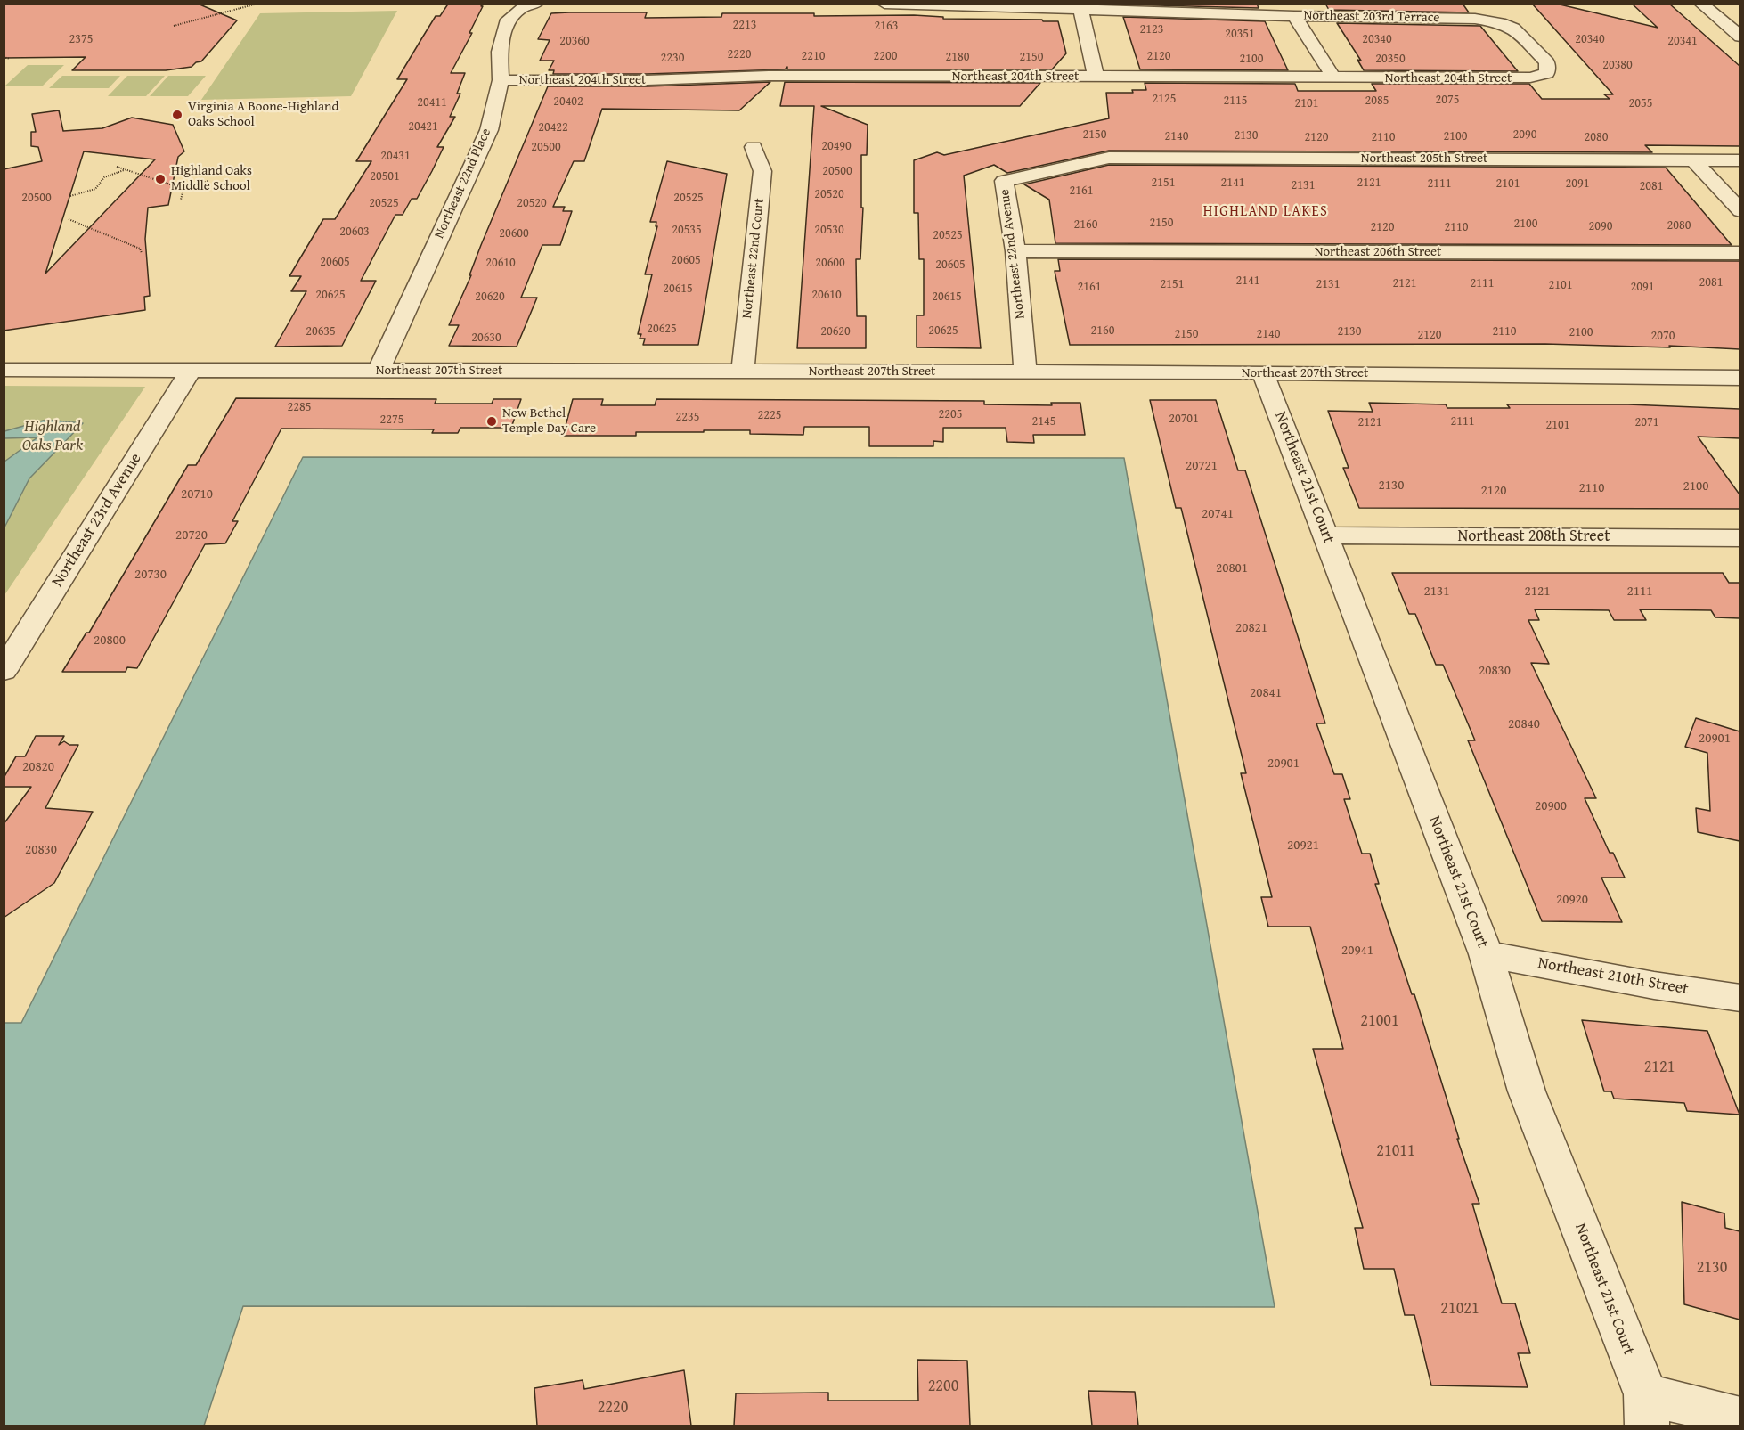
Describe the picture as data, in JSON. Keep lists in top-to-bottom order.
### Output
{
  "streets": {
    "street": [
      "Northeast 203rd Terrace",
      "Northeast 204th Street",
      "Northeast 205th Street",
      "Northeast 22nd Place",
      "Northeast 206th Street",
      "Northeast 22nd Avenue",
      "Northeast 22nd Court",
      "Northeast 207th Street",
      "Northeast 21st Court",
      "Northeast 23rd Avenue",
      "Northeast 208th Street",
      "Northeast 210th Street"
    ]
  },
  "crossings": [
    ["Northeast 203rd Terrace", "Northeast 204th Street"],
    ["Northeast 204th Street", "Northeast 22nd Place"],
    ["Northeast 205th Street", "Northeast 22nd Avenue"],
    ["Northeast 22nd Place", "Northeast 207th Street"],
    ["Northeast 206th Street", "Northeast 22nd Avenue"],
    ["Northeast 22nd Avenue", "Northeast 207th Street"],
    ["Northeast 22nd Court", "Northeast 207th Street"],
    ["Northeast 207th Street", "Northeast 21st Court"],
    ["Northeast 207th Street", "Northeast 23rd Avenue"],
    ["Northeast 21st Court", "Northeast 208th Street"],
    ["Northeast 21st Court", "Northeast 210th Street"]
  ],
  "districts": ["HIGHLAND LAKES"],
  "parks": ["Highland Oaks Park"],
  "places": ["Virginia A Boone-Highland Oaks School", "Highland Oaks Middle School", "New Bethel Temple Day Care"],
  "house_numbers": [
    "2213",
    "2163",
    "2123",
    "20351",
    "2375",
    "20340",
    "20340",
    "20360",
    "20341",
    "2220",
    "2210",
    "2200",
    "2120",
    "2180",
    "2150",
    "2230",
    "2100",
    "20350",
    "20380",
    "2125",
    "2075",
    "2115",
    "2085",
    "20402",
    "20411",
    "2101",
    "2055",
    "20421",
    "20422",
    "2150",
    "2090",
    "2130",
    "2140",
    "2100",
    "2120",
    "2110",
    "2080",
    "20490",
    "20500",
    "20431",
    "20500",
    "20501",
    "2151",
    "2141",
    "2121",
    "2111",
    "2101",
    "2091",
    "2131",
    "2081",
    "2161",
    "20520",
    "20500",
    "20525",
    "20525",
    "20520",
    "2150",
    "2100",
    "2160",
    "2080",
    "2090",
    "2120",
    "2110",
    "20535",
    "20530",
    "20603",
    "20600",
    "20525",
    "20605",
    "20605",
    "20610",
    "20600",
    "20605",
    "2141",
    "2081",
    "2121",
    "2111",
    "2151",
    "2131",
    "2101",
    "2161",
    "2091",
    "20615",
    "20625",
    "20610",
    "20620",
    "20615",
    "20625",
    "20625",
    "2160",
    "20635",
    "20620",
    "2130",
    "2110",
    "2100",
    "2150",
    "2140",
    "2120",
    "2070",
    "20630",
    "2285",
    "2205",
    "2225",
    "2235",
    "20701",
    "2275",
    "2145",
    "2111",
    "2121",
    "2071",
    "2101",
    "20721",
    "2130",
    "2100",
    "2110",
    "2120",
    "20710",
    "20741",
    "20720",
    "20801",
    "20730",
    "2131",
    "2121",
    "2111",
    "20821",
    "20800",
    "20830",
    "20841",
    "20840",
    "20901",
    "20901",
    "20820",
    "20900",
    "20921",
    "20830",
    "20920",
    "20941",
    "21001",
    "2121",
    "21011",
    "2130",
    "21021",
    "2200",
    "2220"
  ]
}
